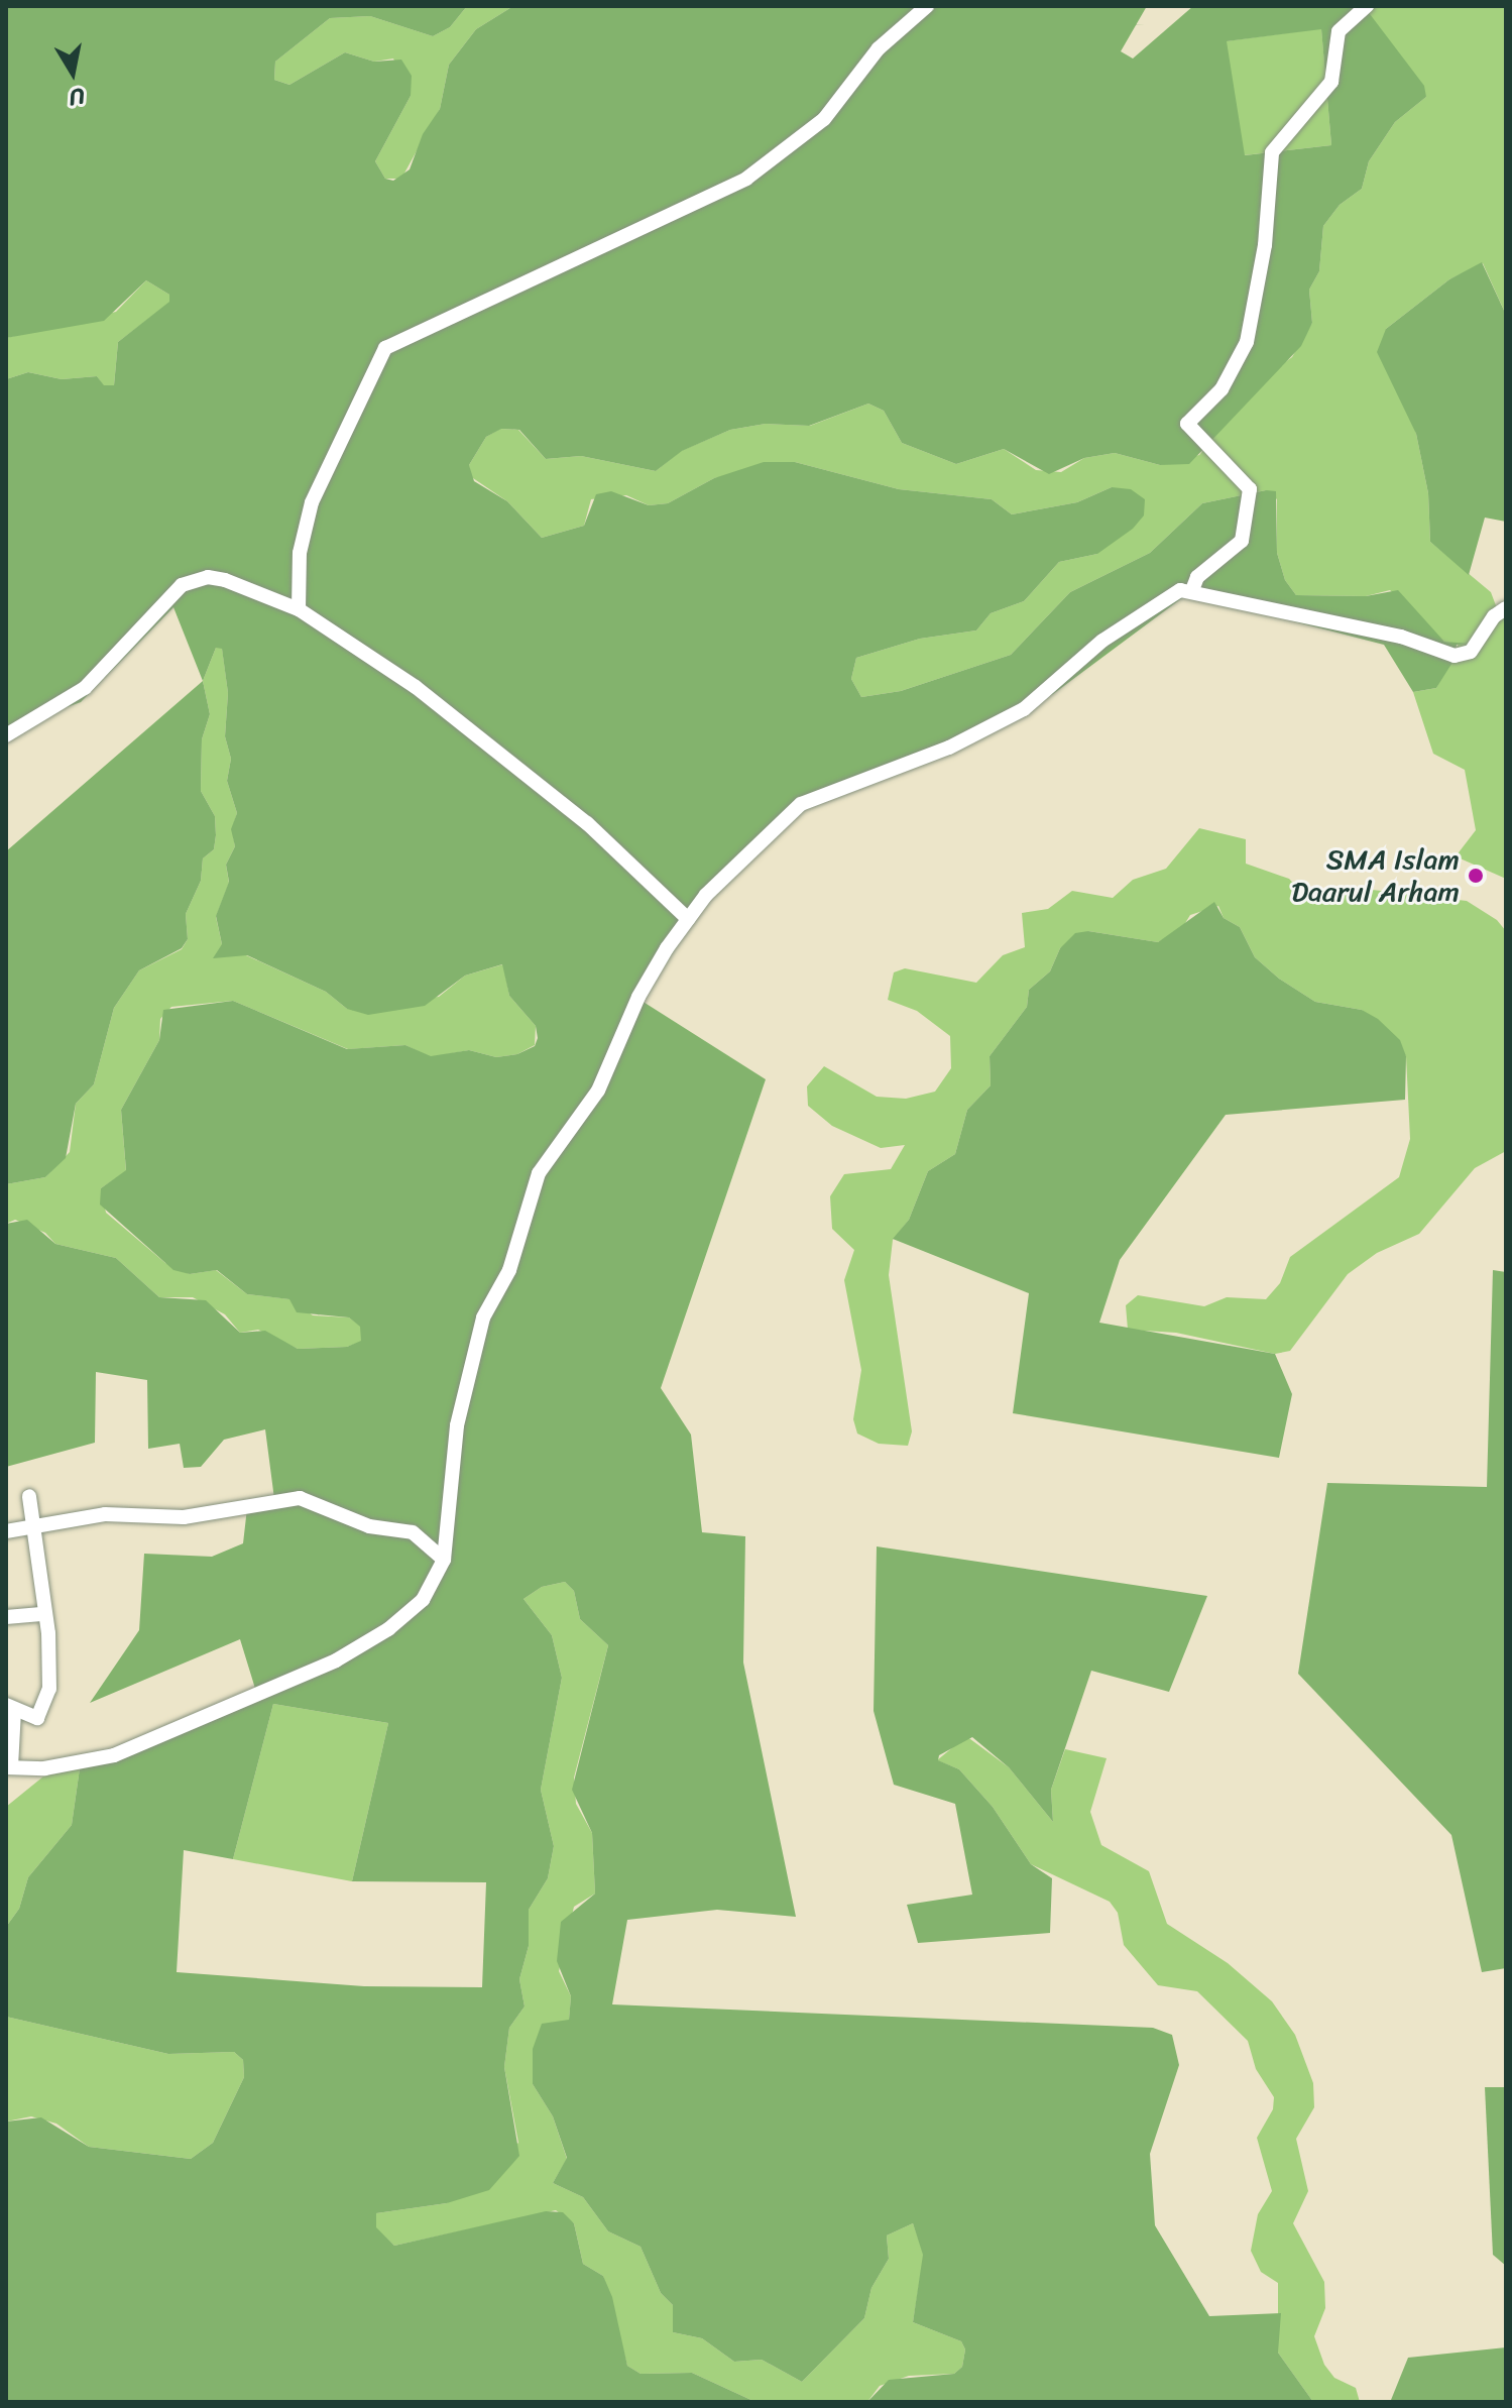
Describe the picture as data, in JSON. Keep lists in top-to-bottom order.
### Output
{
  "places": ["SMA Islam Daarul Arham"],
  "north": "bottom"
}
